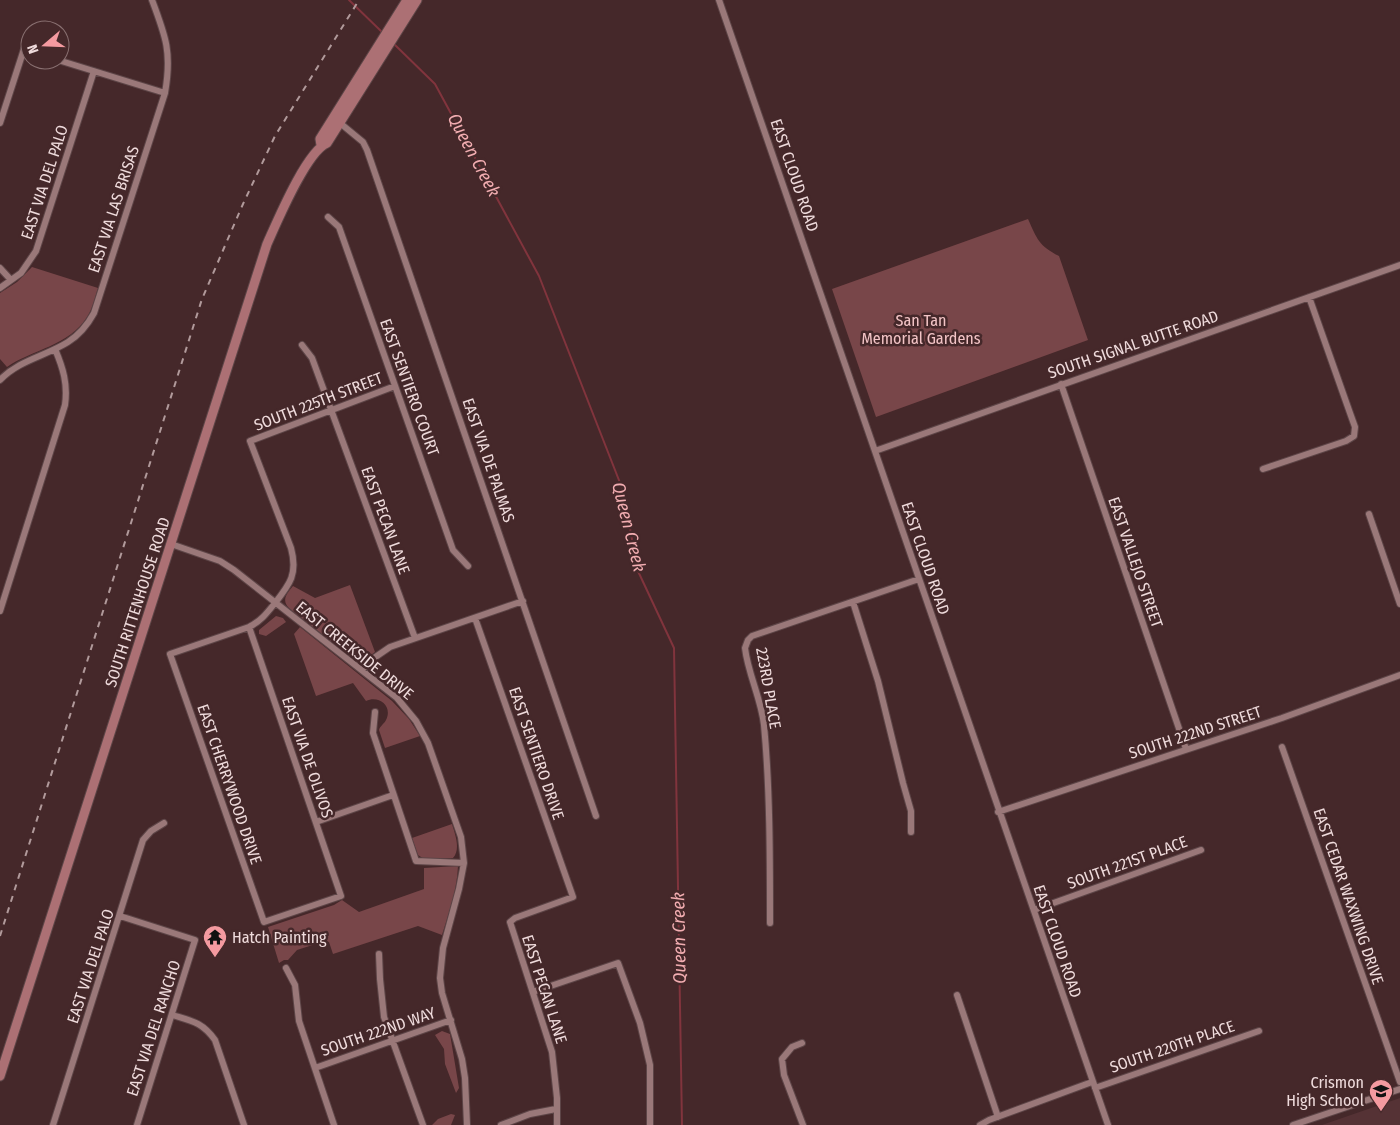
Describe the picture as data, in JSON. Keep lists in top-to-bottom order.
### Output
{
  "streets": {
    "main road": ["SOUTH RITTENHOUSE ROAD"],
    "street": [
      "EAST CLOUD ROAD",
      "EAST VIA DEL PALO",
      "EAST VIA LAS BRISAS",
      "SOUTH SIGNAL BUTTE ROAD",
      "EAST SENTIERO COURT",
      "SOUTH 225TH STREET",
      "EAST VIA DE PALMAS",
      "EAST PECAN LANE",
      "EAST VALLEJO STREET",
      "EAST CREEKSIDE DRIVE",
      "223RD PLACE",
      "SOUTH 222ND STREET",
      "EAST SENTIERO DRIVE",
      "EAST VIA DE OLIVOS",
      "EAST CHERRYWOOD DRIVE",
      "SOUTH 221ST PLACE",
      "EAST CEDAR WAXWING DRIVE",
      "EAST VIA DEL RANCHO",
      "SOUTH 222ND WAY",
      "SOUTH 220TH PLACE"
    ]
  },
  "crossings": [
    ["EAST CLOUD ROAD", "SOUTH SIGNAL BUTTE ROAD"],
    ["EAST CLOUD ROAD", "223RD PLACE"],
    ["EAST CLOUD ROAD", "SOUTH 222ND STREET"],
    ["EAST CLOUD ROAD", "SOUTH 221ST PLACE"],
    ["EAST CLOUD ROAD", "SOUTH 220TH PLACE"],
    ["EAST VIA DEL PALO", "EAST VIA DEL RANCHO"],
    ["SOUTH SIGNAL BUTTE ROAD", "EAST VALLEJO STREET"],
    ["EAST SENTIERO COURT", "SOUTH 225TH STREET"],
    ["SOUTH 225TH STREET", "EAST PECAN LANE"],
    ["SOUTH 225TH STREET", "EAST CREEKSIDE DRIVE"],
    ["EAST VIA DE PALMAS", "SOUTH RITTENHOUSE ROAD"],
    ["EAST PECAN LANE", "EAST SENTIERO DRIVE"],
    ["EAST VALLEJO STREET", "SOUTH 222ND STREET"],
    ["SOUTH RITTENHOUSE ROAD", "EAST CREEKSIDE DRIVE"],
    ["EAST CREEKSIDE DRIVE", "SOUTH 222ND WAY"],
    ["EAST VIA DE OLIVOS", "EAST CHERRYWOOD DRIVE"]
  ],
  "water": ["Queen Creek"],
  "parks": ["San Tan Memorial Gardens"],
  "places": {
    "temple": ["Hatch Painting"],
    "school or university": ["Crismon High School"]
  },
  "north": "left"
}
